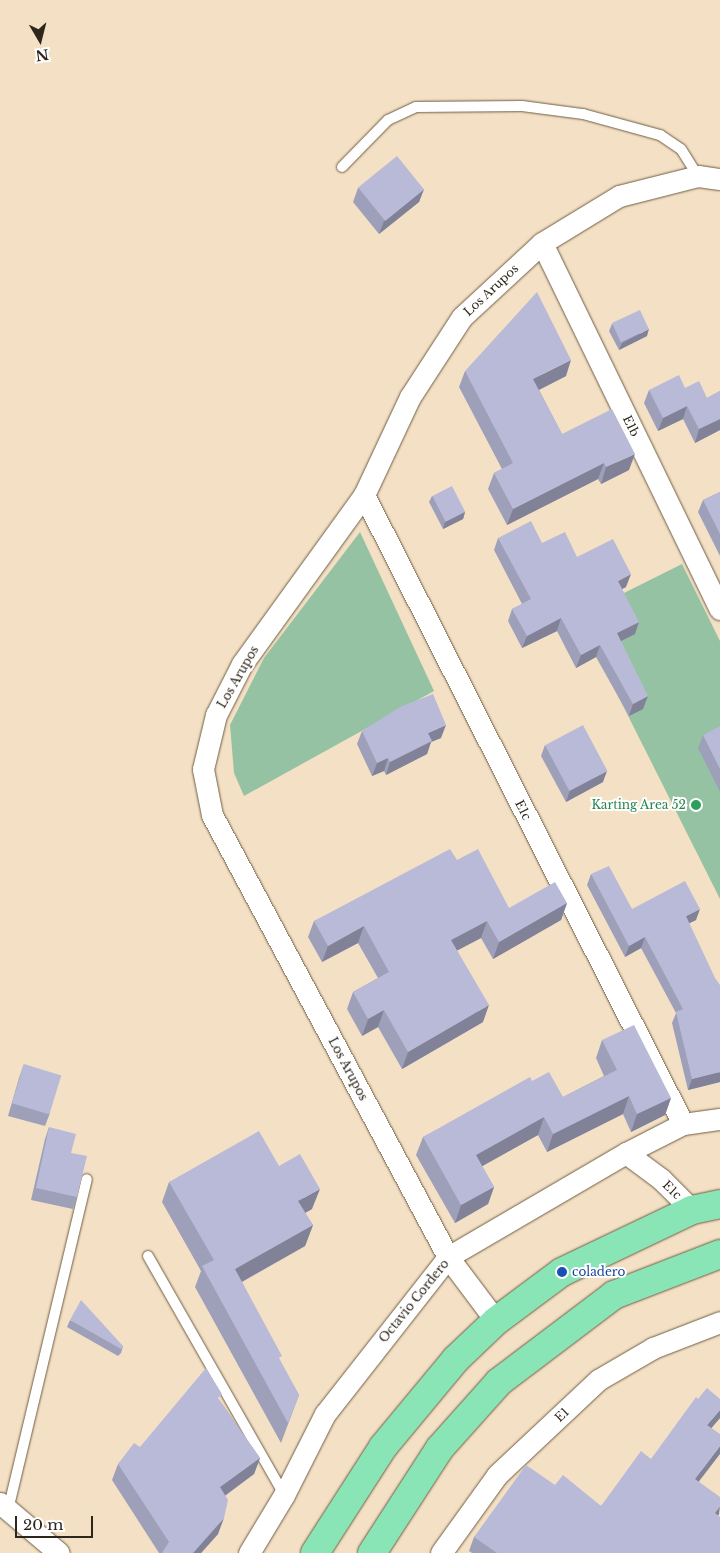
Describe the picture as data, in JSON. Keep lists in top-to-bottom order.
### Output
{
  "streets": {
    "street": [
      "Los Arupos",
      "E1b",
      "E1c",
      "Octavio Cordero",
      "E1"
    ]
  },
  "crossings": [
    ["Los Arupos", "E1b"],
    ["Los Arupos", "E1c"],
    ["Los Arupos", "Octavio Cordero"],
    ["E1c", "Octavio Cordero"]
  ],
  "places": ["Karting Area 52", "coladero"],
  "scale_bar": "20 m",
  "north": "bottom"
}
